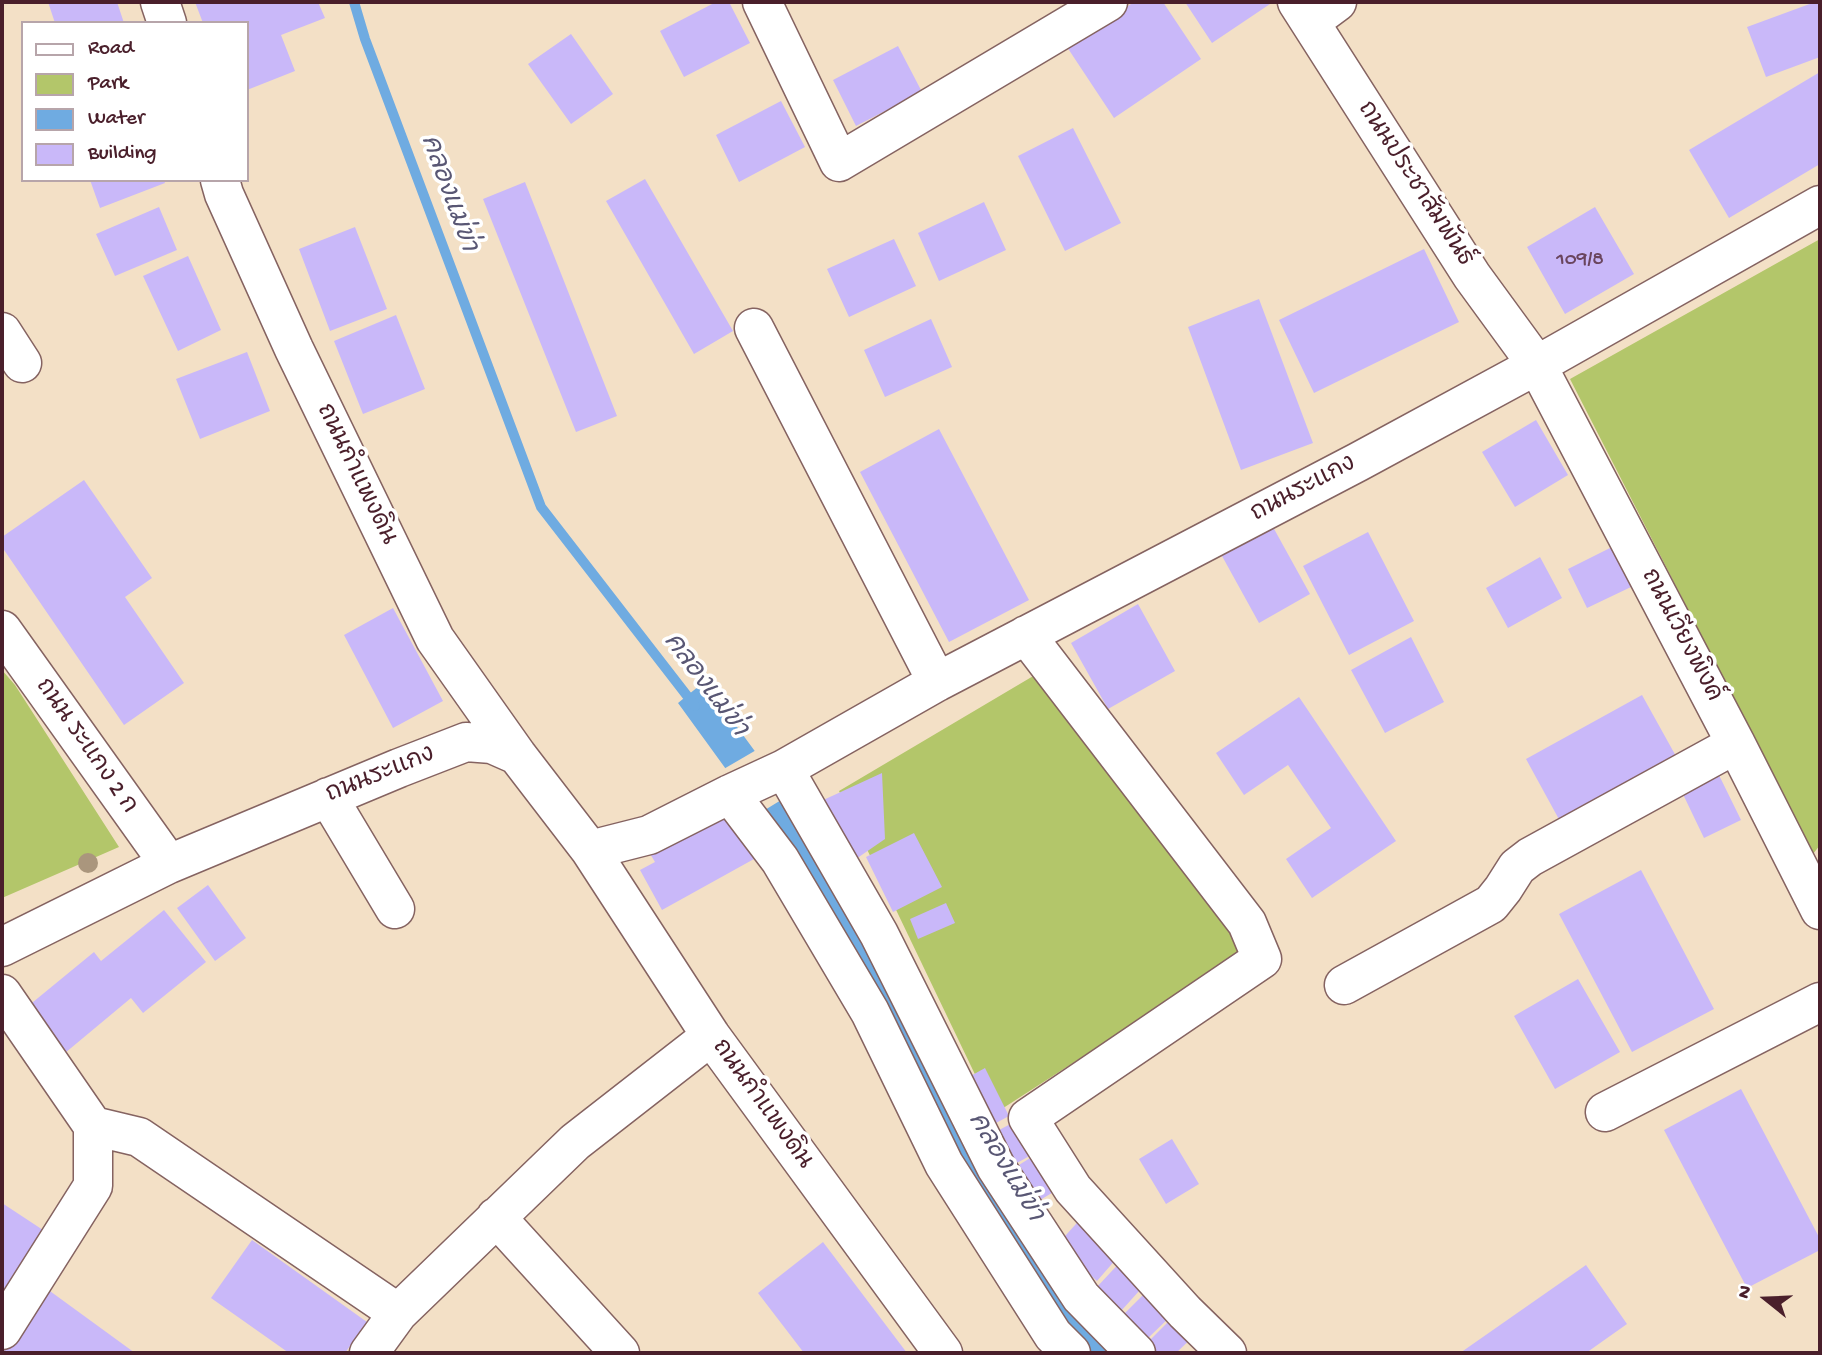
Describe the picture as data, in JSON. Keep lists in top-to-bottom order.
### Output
{
  "streets": {
    "street": [
      "ถนนประชาสัมพันธ์",
      "ถนนกำแพงดิน",
      "ถนนระแกง",
      "ถนนเวียงพิงค์",
      "ถนน ระแกง 2 ก"
    ]
  },
  "crossings": [
    ["ถนนประชาสัมพันธ์", "ถนนระแกง"],
    ["ถนนประชาสัมพันธ์", "ถนนเวียงพิงค์"],
    ["ถนนกำแพงดิน", "ถนนระแกง"],
    ["ถนนระแกง", "ถนนเวียงพิงค์"],
    ["ถนนระแกง", "ถนน ระแกง 2 ก"]
  ],
  "water": ["คลองแม่ข่า"],
  "house_numbers": ["109/8"],
  "legend": [
    "Road",
    "Park",
    "Water",
    "Building"
  ],
  "north": "left"
}
